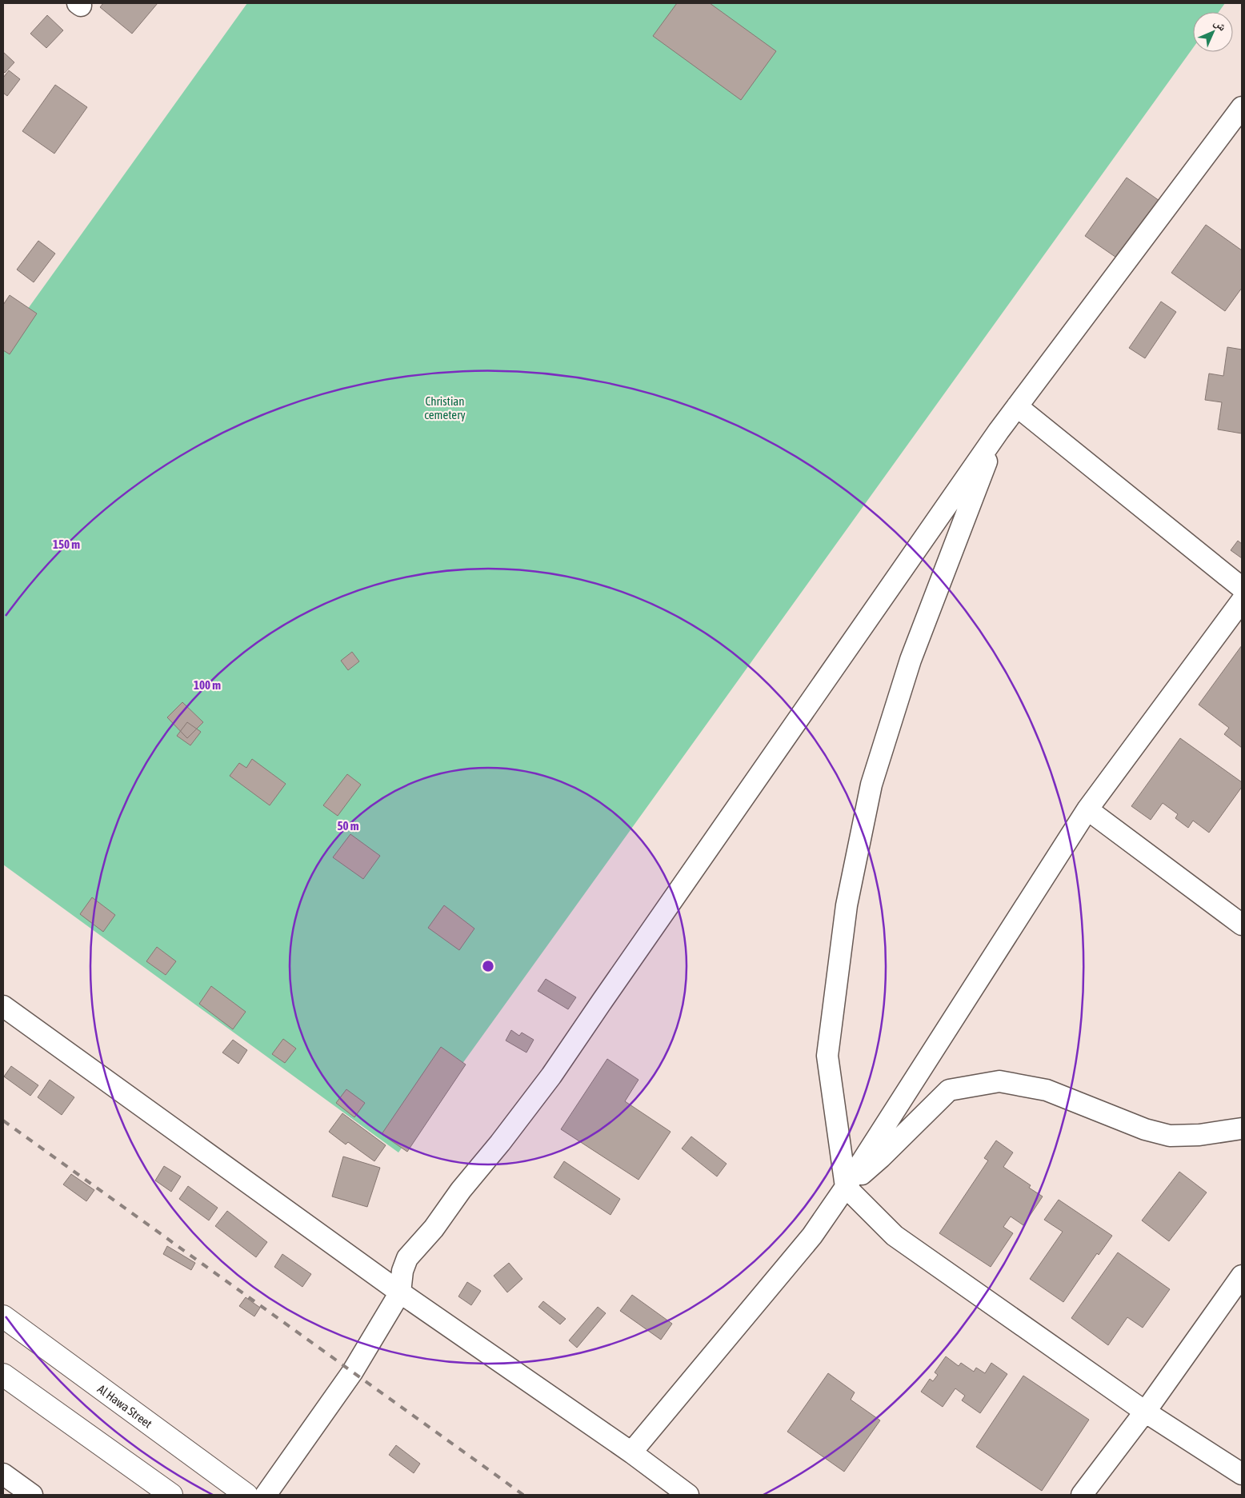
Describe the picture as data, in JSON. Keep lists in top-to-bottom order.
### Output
{
  "streets": {
    "highway": ["Al Hawa Street"]
  },
  "parks": ["Christian cemetery"],
  "north": "top right",
  "rings": ["150 m", "100 m", "50 m"]
}
